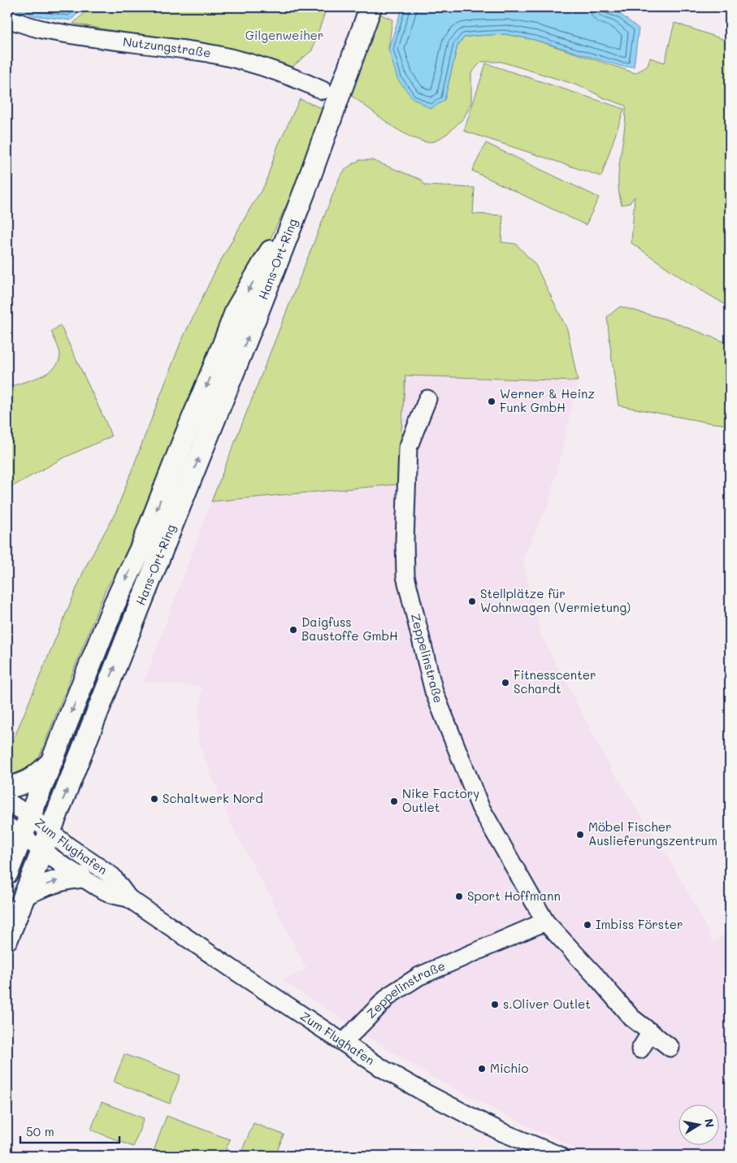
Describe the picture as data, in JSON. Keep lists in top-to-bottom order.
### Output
{
  "streets": {
    "main road": ["Hans-Ort-Ring"],
    "street": ["Nutzungstraße", "Zeppelinstraße", "Zum Flughafen"]
  },
  "crossings": [
    ["Hans-Ort-Ring", "Zum Flughafen"],
    ["Zeppelinstraße", "Zum Flughafen"]
  ],
  "parks": ["Gilgenweiher"],
  "places": [
    "Werner & Heinz Funk GmbH",
    "Stellplätze für Wohnwagen (Vermietung)",
    "Daigfuss Baustoffe GmbH",
    "Fitnesscenter Schardt",
    "Schaltwerk Nord",
    "Nike Factory Outlet",
    "Möbel Fischer Auslieferungszentrum",
    "Sport Hoffmann",
    "Imbiss Förster",
    "s.Oliver Outlet",
    "Michio"
  ],
  "scale_bar": "50 m",
  "north": "right"
}
